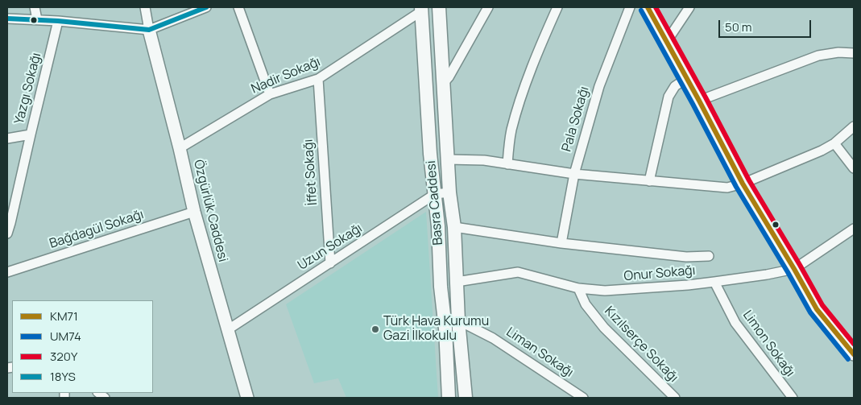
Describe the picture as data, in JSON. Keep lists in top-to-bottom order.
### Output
{
  "streets": {
    "main road": ["Basra Caddesi"],
    "street": [
      "Nadir Sokağı",
      "Yazgı Sokağı",
      "Pala Sokağı",
      "İffet Sokağı",
      "Özgürlük Caddesi",
      "Bağdagül Sokağı",
      "Uzun Sokağı",
      "Onur Sokağı",
      "Limon Sokağı",
      "Kızılserçe Sokağı",
      "Liman Sokağı"
    ]
  },
  "crossings": [
    ["Nadir Sokağı", "İffet Sokağı"],
    ["Nadir Sokağı", "Basra Caddesi"],
    ["Nadir Sokağı", "Özgürlük Caddesi"],
    ["İffet Sokağı", "Uzun Sokağı"],
    ["Basra Caddesi", "Uzun Sokağı"],
    ["Basra Caddesi", "Onur Sokağı"],
    ["Basra Caddesi", "Liman Sokağı"],
    ["Özgürlük Caddesi", "Bağdagül Sokağı"],
    ["Özgürlük Caddesi", "Uzun Sokağı"],
    ["Onur Sokağı", "Limon Sokağı"],
    ["Onur Sokağı", "Kızılserçe Sokağı"]
  ],
  "places": ["Türk Hava Kurumu Gazi İlkokulu"],
  "lines": [
    "transit line KM71",
    "transit line 320Y",
    "transit line 18YS",
    "transit line UM74"
  ],
  "legend": [
    "KM71",
    "UM74",
    "320Y",
    "18YS"
  ],
  "scale_bar": "50 m"
}
